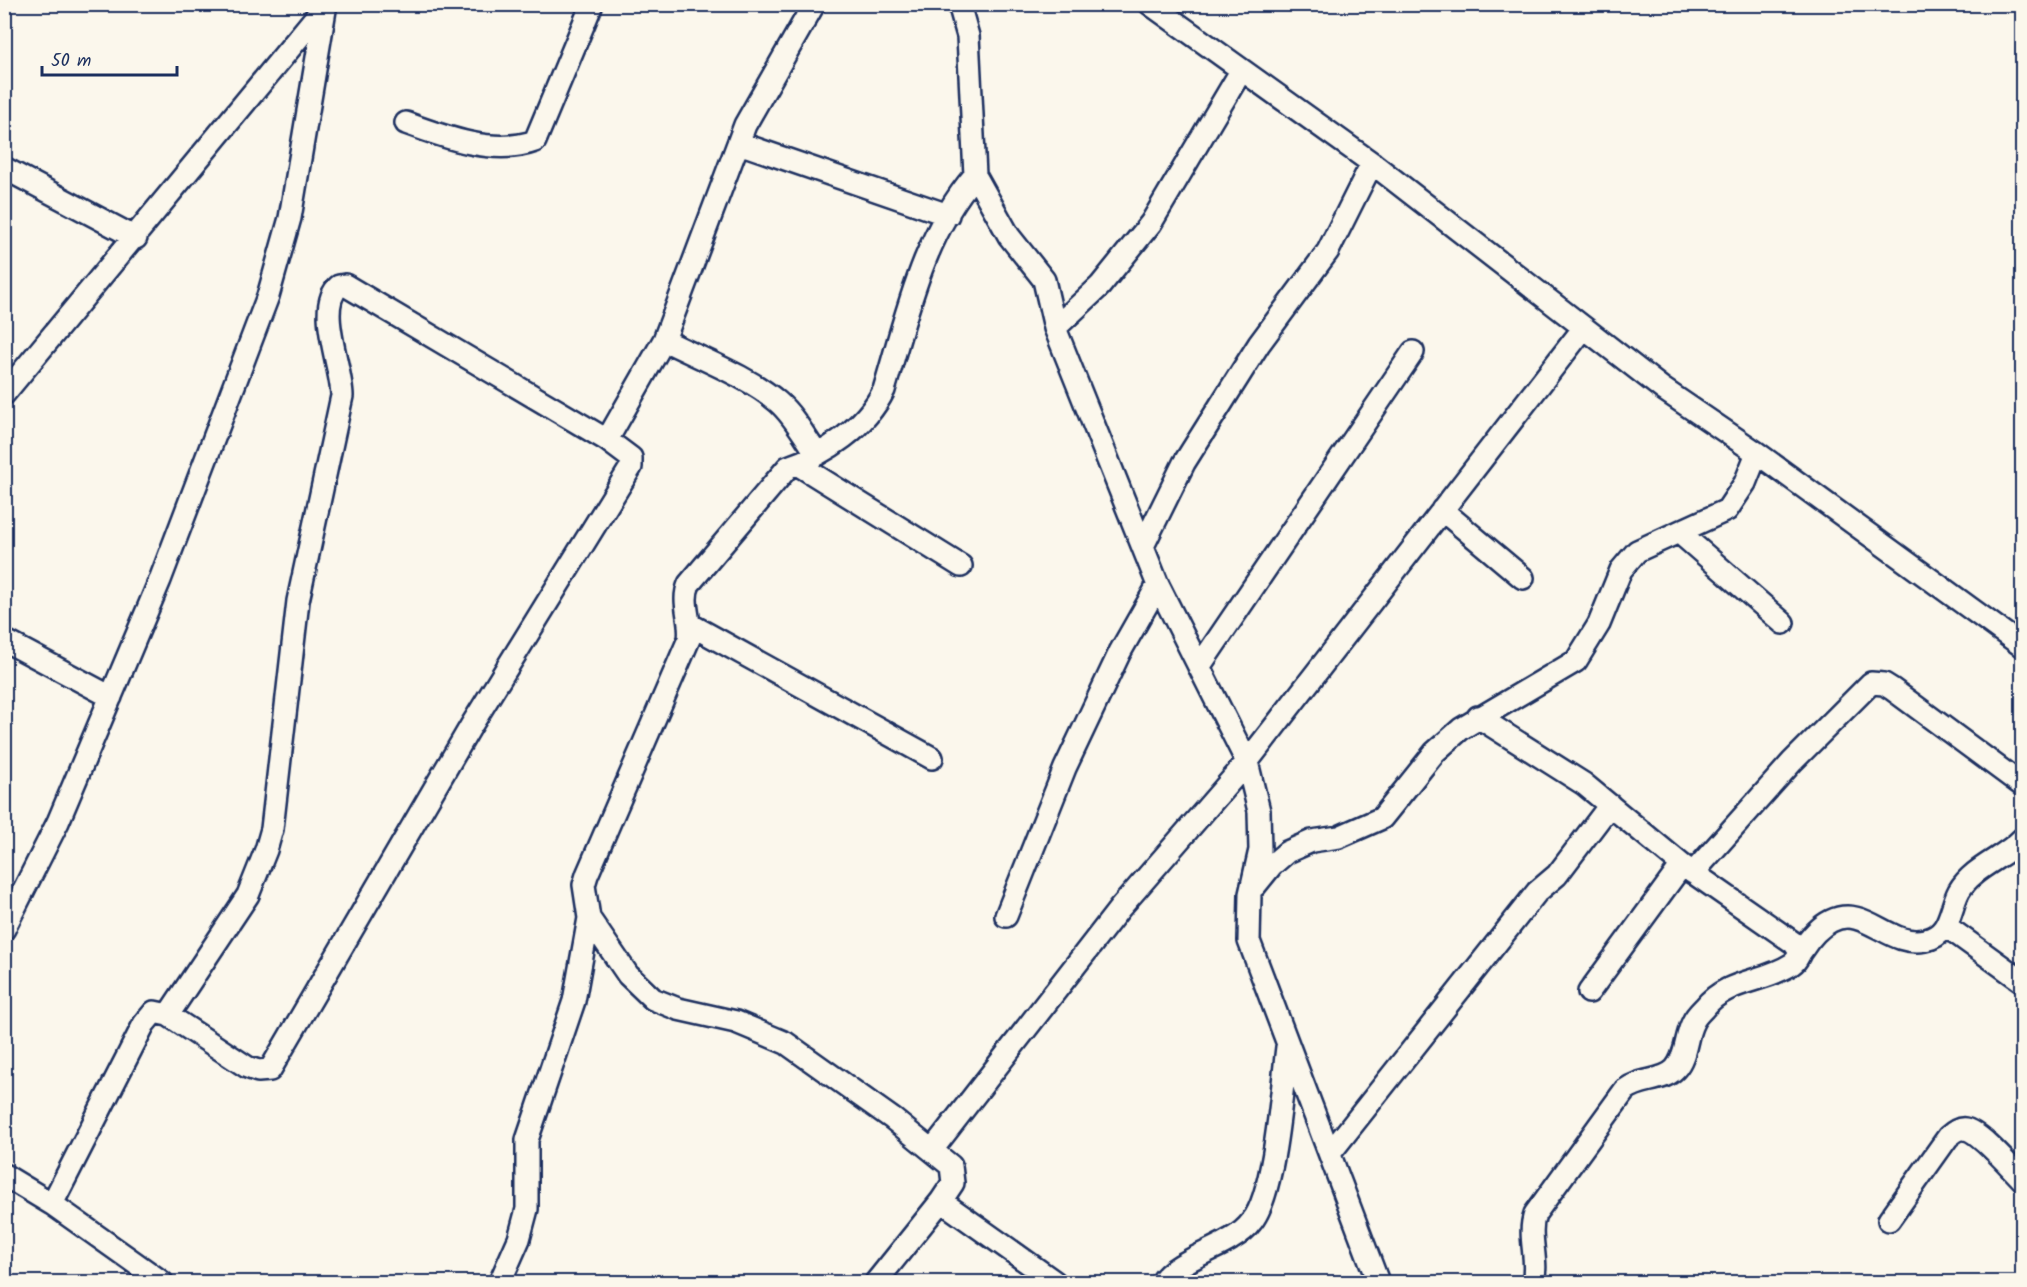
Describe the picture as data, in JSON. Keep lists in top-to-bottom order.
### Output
{
  "scale_bar": "50 m"
}
